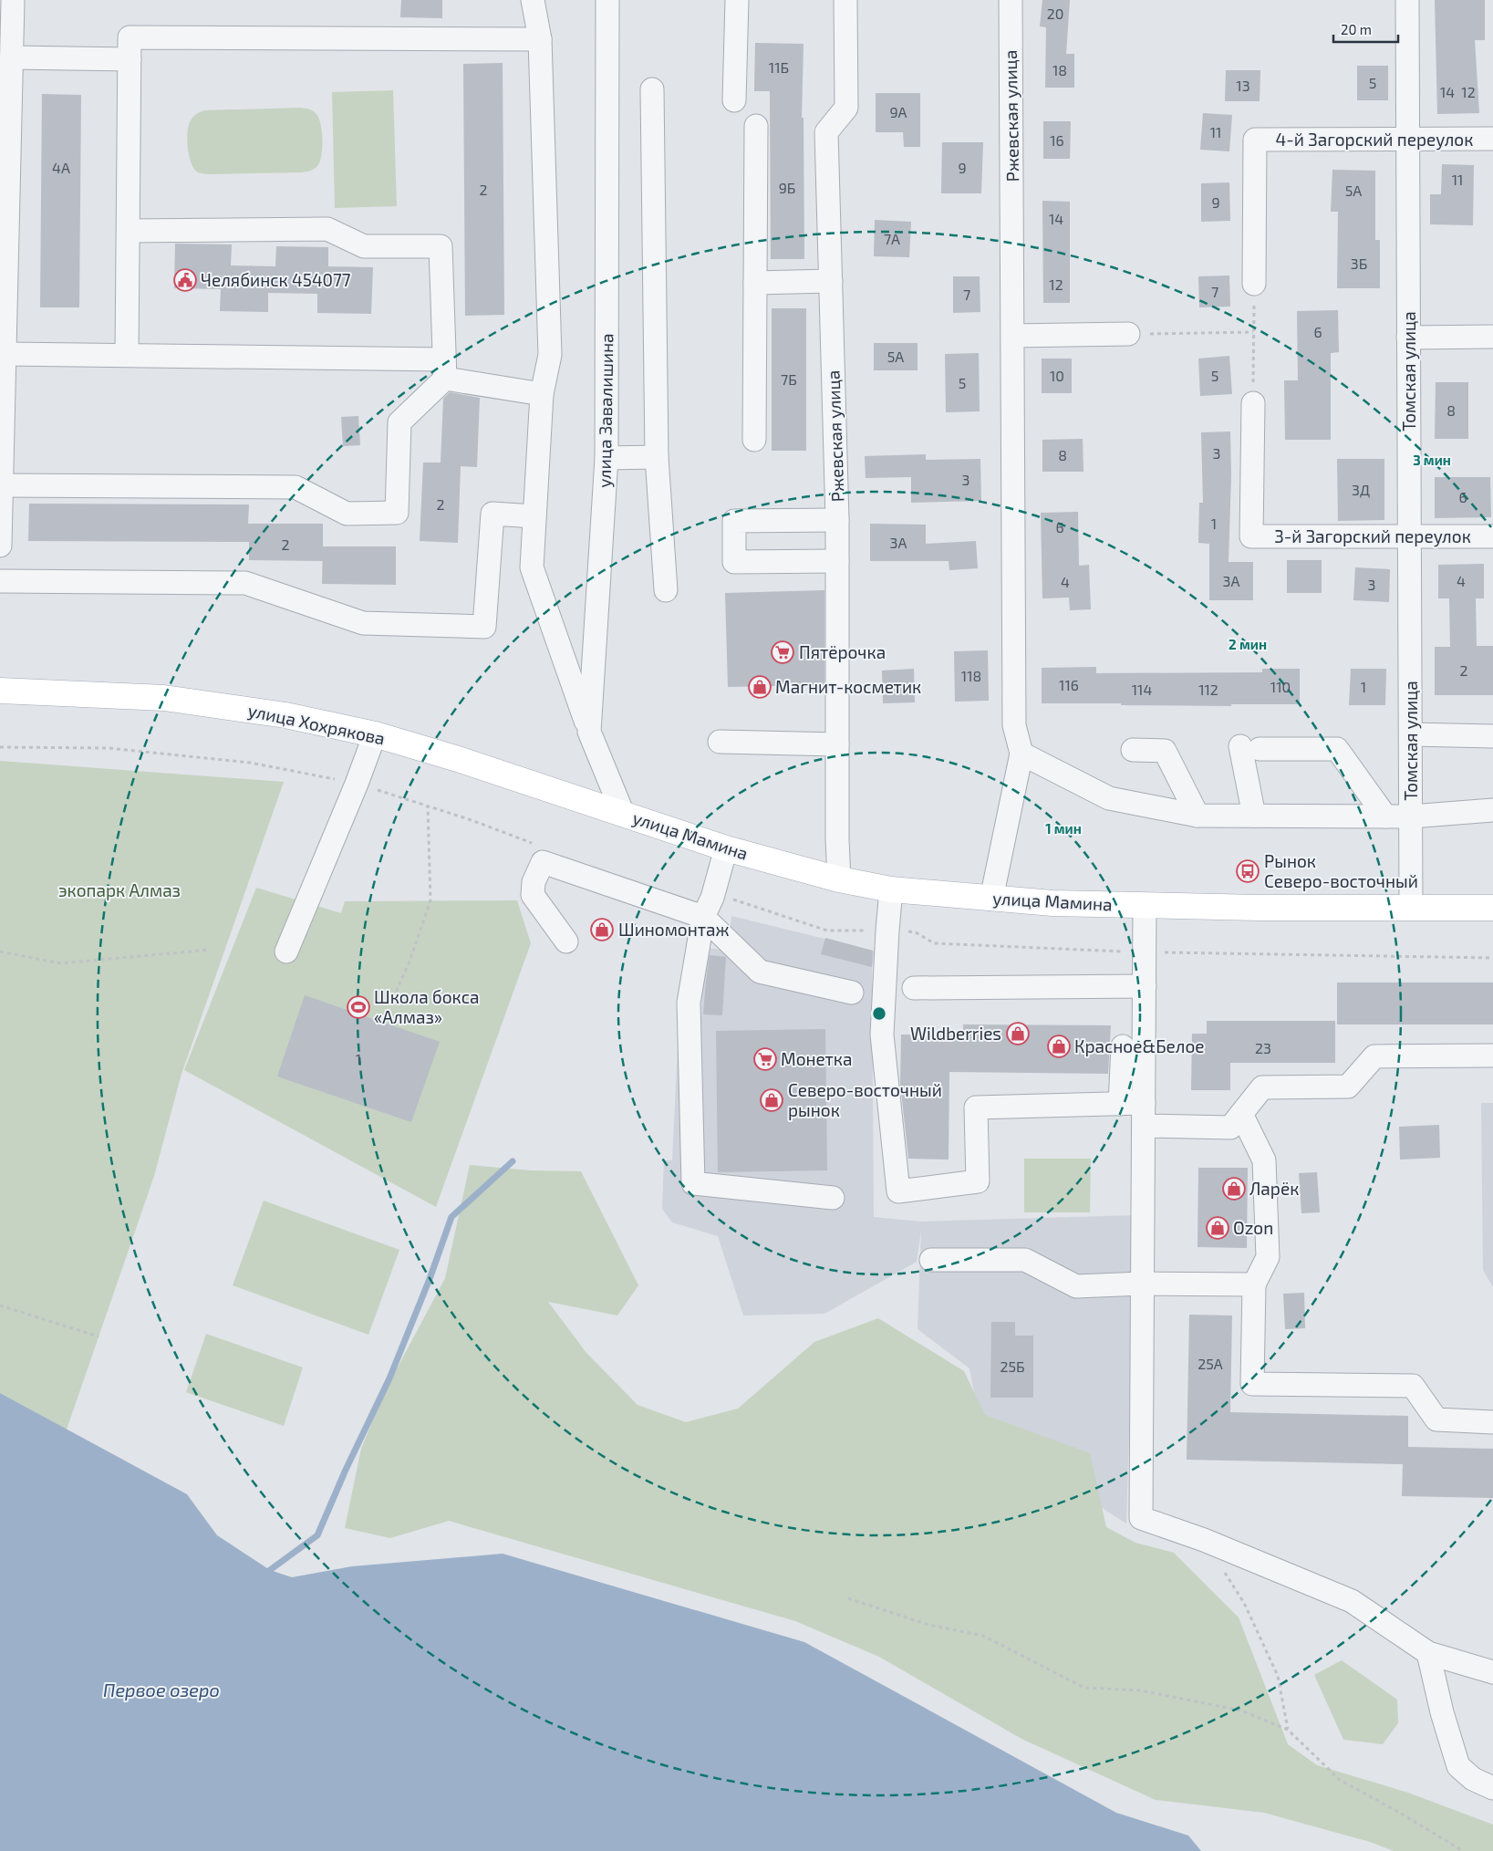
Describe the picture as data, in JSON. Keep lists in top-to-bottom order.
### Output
{
  "streets": {
    "main road": ["улица Хохрякова", "улица Мамина"],
    "street": [
      "Ржевская улица",
      "4-й Загорский переулок",
      "Томская улица",
      "улица Завалишина",
      "3-й Загорский переулок"
    ]
  },
  "crossings": [
    ["Ржевская улица", "улица Мамина"],
    ["4-й Загорский переулок", "Томская улица"],
    ["Томская улица", "3-й Загорский переулок"],
    ["Томская улица", "улица Мамина"],
    ["улица Завалишина", "улица Хохрякова"],
    ["улица Завалишина", "улица Мамина"],
    ["улица Хохрякова", "улица Мамина"]
  ],
  "water": ["Первое озеро"],
  "parks": ["экопарк Алмаз"],
  "places": {
    "public building": ["Челябинск 454077"],
    "supermarket": ["Пятёрочка", "Монетка"],
    "shop": [
      "Магнит-косметик",
      "Шиномонтаж",
      "Wildberries",
      "Красное&Белое",
      "Северо-восточный рынок",
      "Ларёк",
      "Ozon"
    ],
    "bus stop": ["Рынок Северо-восточный"],
    "sports": ["Школа бокса «Алмаз»"]
  },
  "house_numbers": [
    "20",
    "11Б",
    "18",
    "5",
    "13",
    "14",
    "12",
    "9А",
    "11",
    "16",
    "4А",
    "9",
    "11",
    "9Б",
    "2",
    "5А",
    "9",
    "14",
    "7А",
    "3Б",
    "12",
    "7",
    "7",
    "6",
    "5А",
    "10",
    "5",
    "7Б",
    "5",
    "8",
    "3",
    "8",
    "3",
    "3Д",
    "6",
    "2",
    "1",
    "6",
    "3А",
    "2",
    "3А",
    "4",
    "4",
    "3",
    "2",
    "118",
    "116",
    "110",
    "1",
    "114",
    "112",
    "23",
    "1",
    "25А",
    "25Б"
  ],
  "scale_bar": "20 m",
  "rings": ["3 мин", "2 мин", "1 мин"]
}
